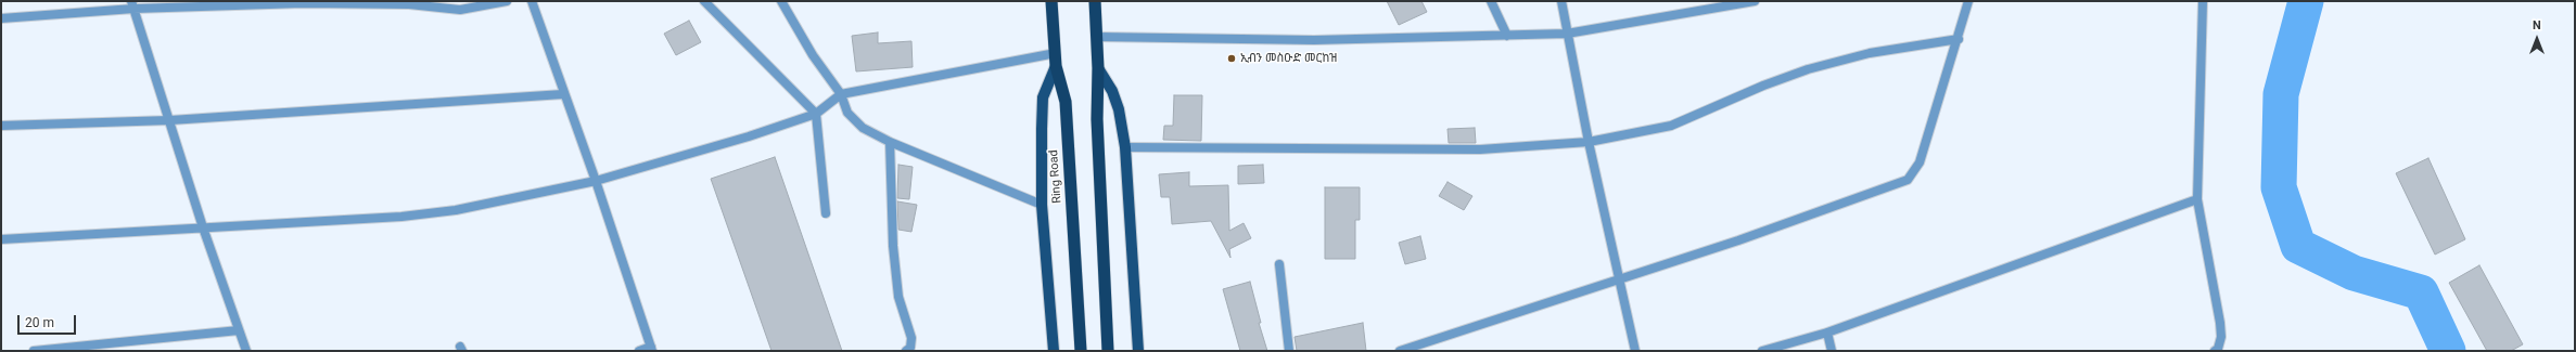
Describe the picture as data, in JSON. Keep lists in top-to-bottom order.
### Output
{
  "streets": {
    "highway": ["Ring Road"]
  },
  "places": ["ኢብን መስዑድ መርከዝ"],
  "scale_bar": "20 m",
  "north": "top"
}
